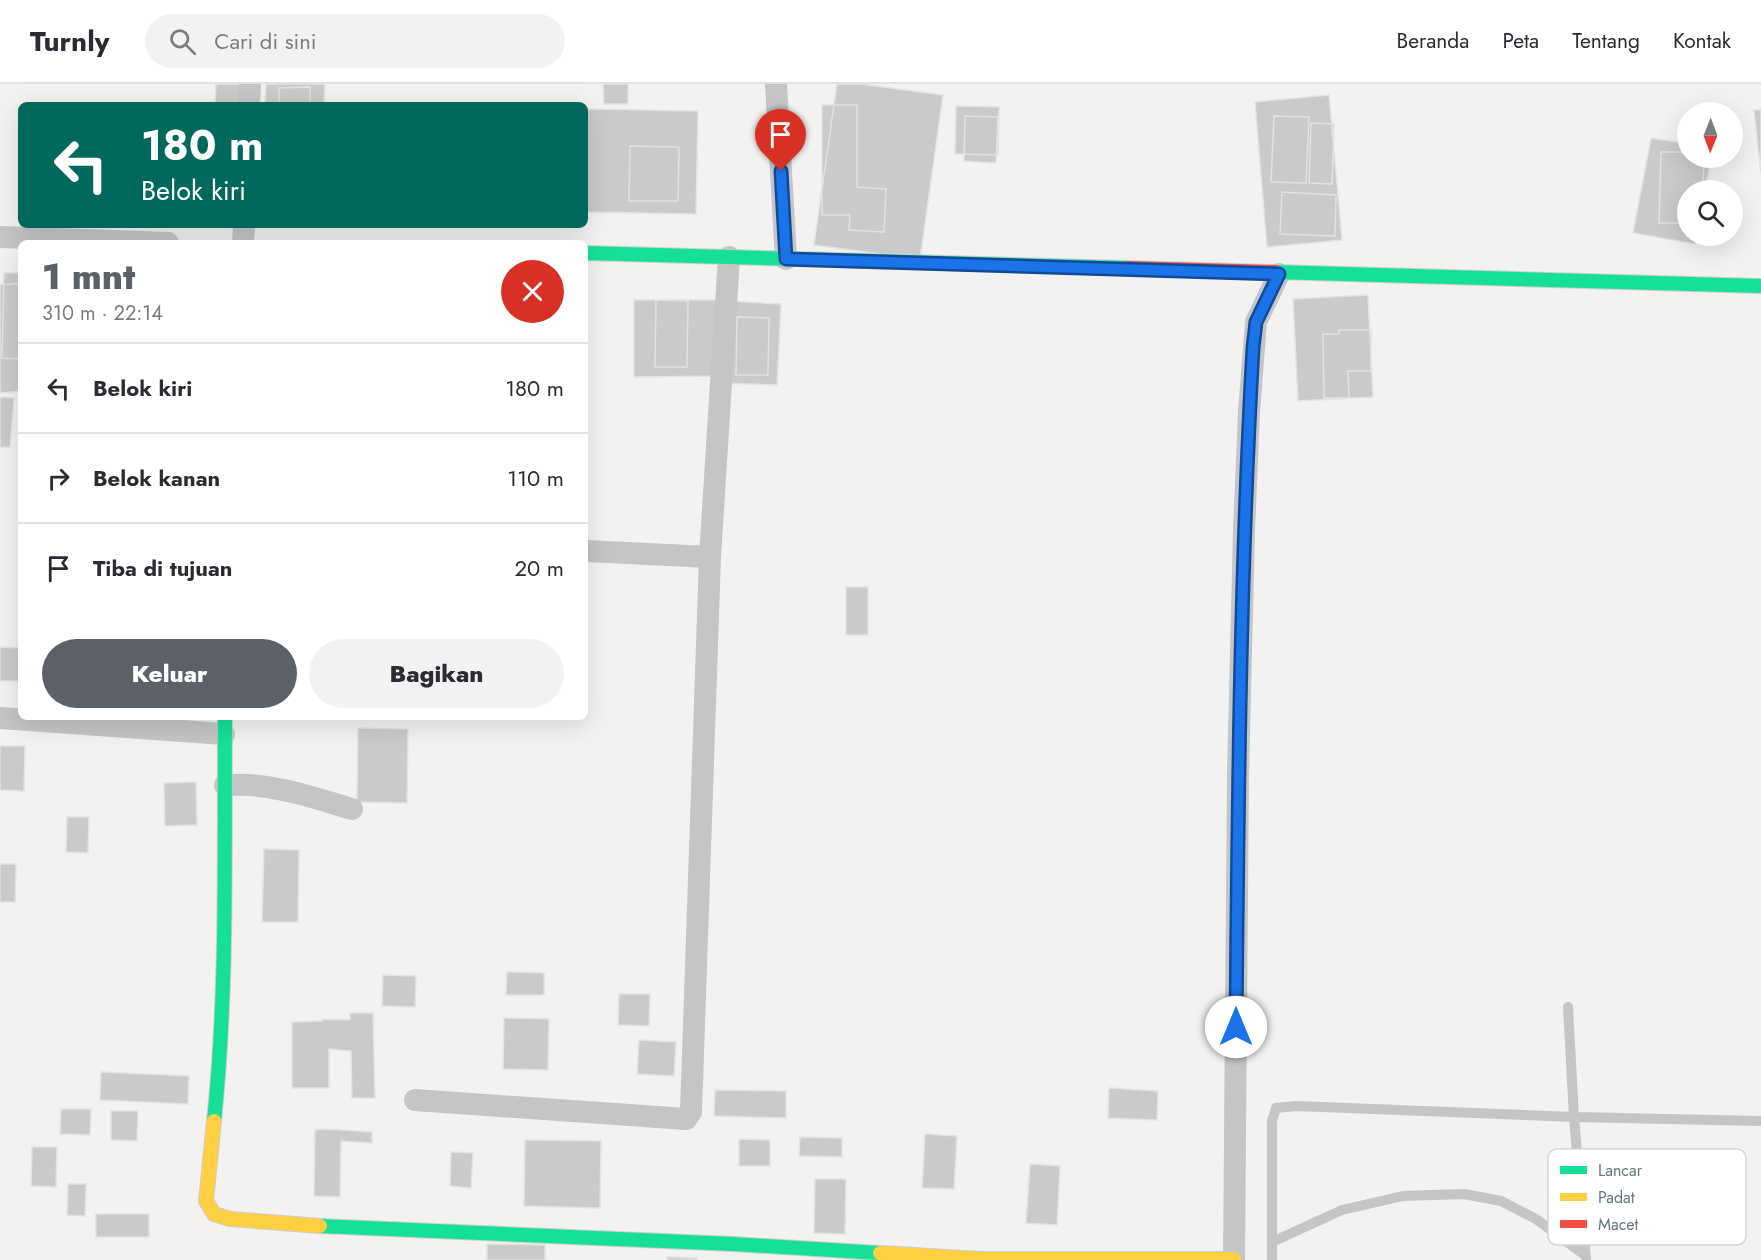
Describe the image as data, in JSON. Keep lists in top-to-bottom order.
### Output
{
  "legend": ["Lancar", "Padat", "Macet"],
  "north": "bottom",
  "page": {
    "header": "Turnly",
    "search": "Cari di sini",
    "nav": [
      "Beranda",
      "Peta",
      "Tentang",
      "Kontak"
    ],
    "turn": ["180 m", "Belok kiri"],
    "heading": ["1 mnt", "310 m · 22:14"],
    "list": [
      {
        "name": "Belok kiri",
        "value": "180 m"
      },
      {
        "name": "Belok kanan",
        "value": "110 m"
      },
      {
        "name": "Tiba di tujuan",
        "value": "20 m"
      }
    ],
    "buttons": ["Keluar", "Bagikan"]
  }
}
